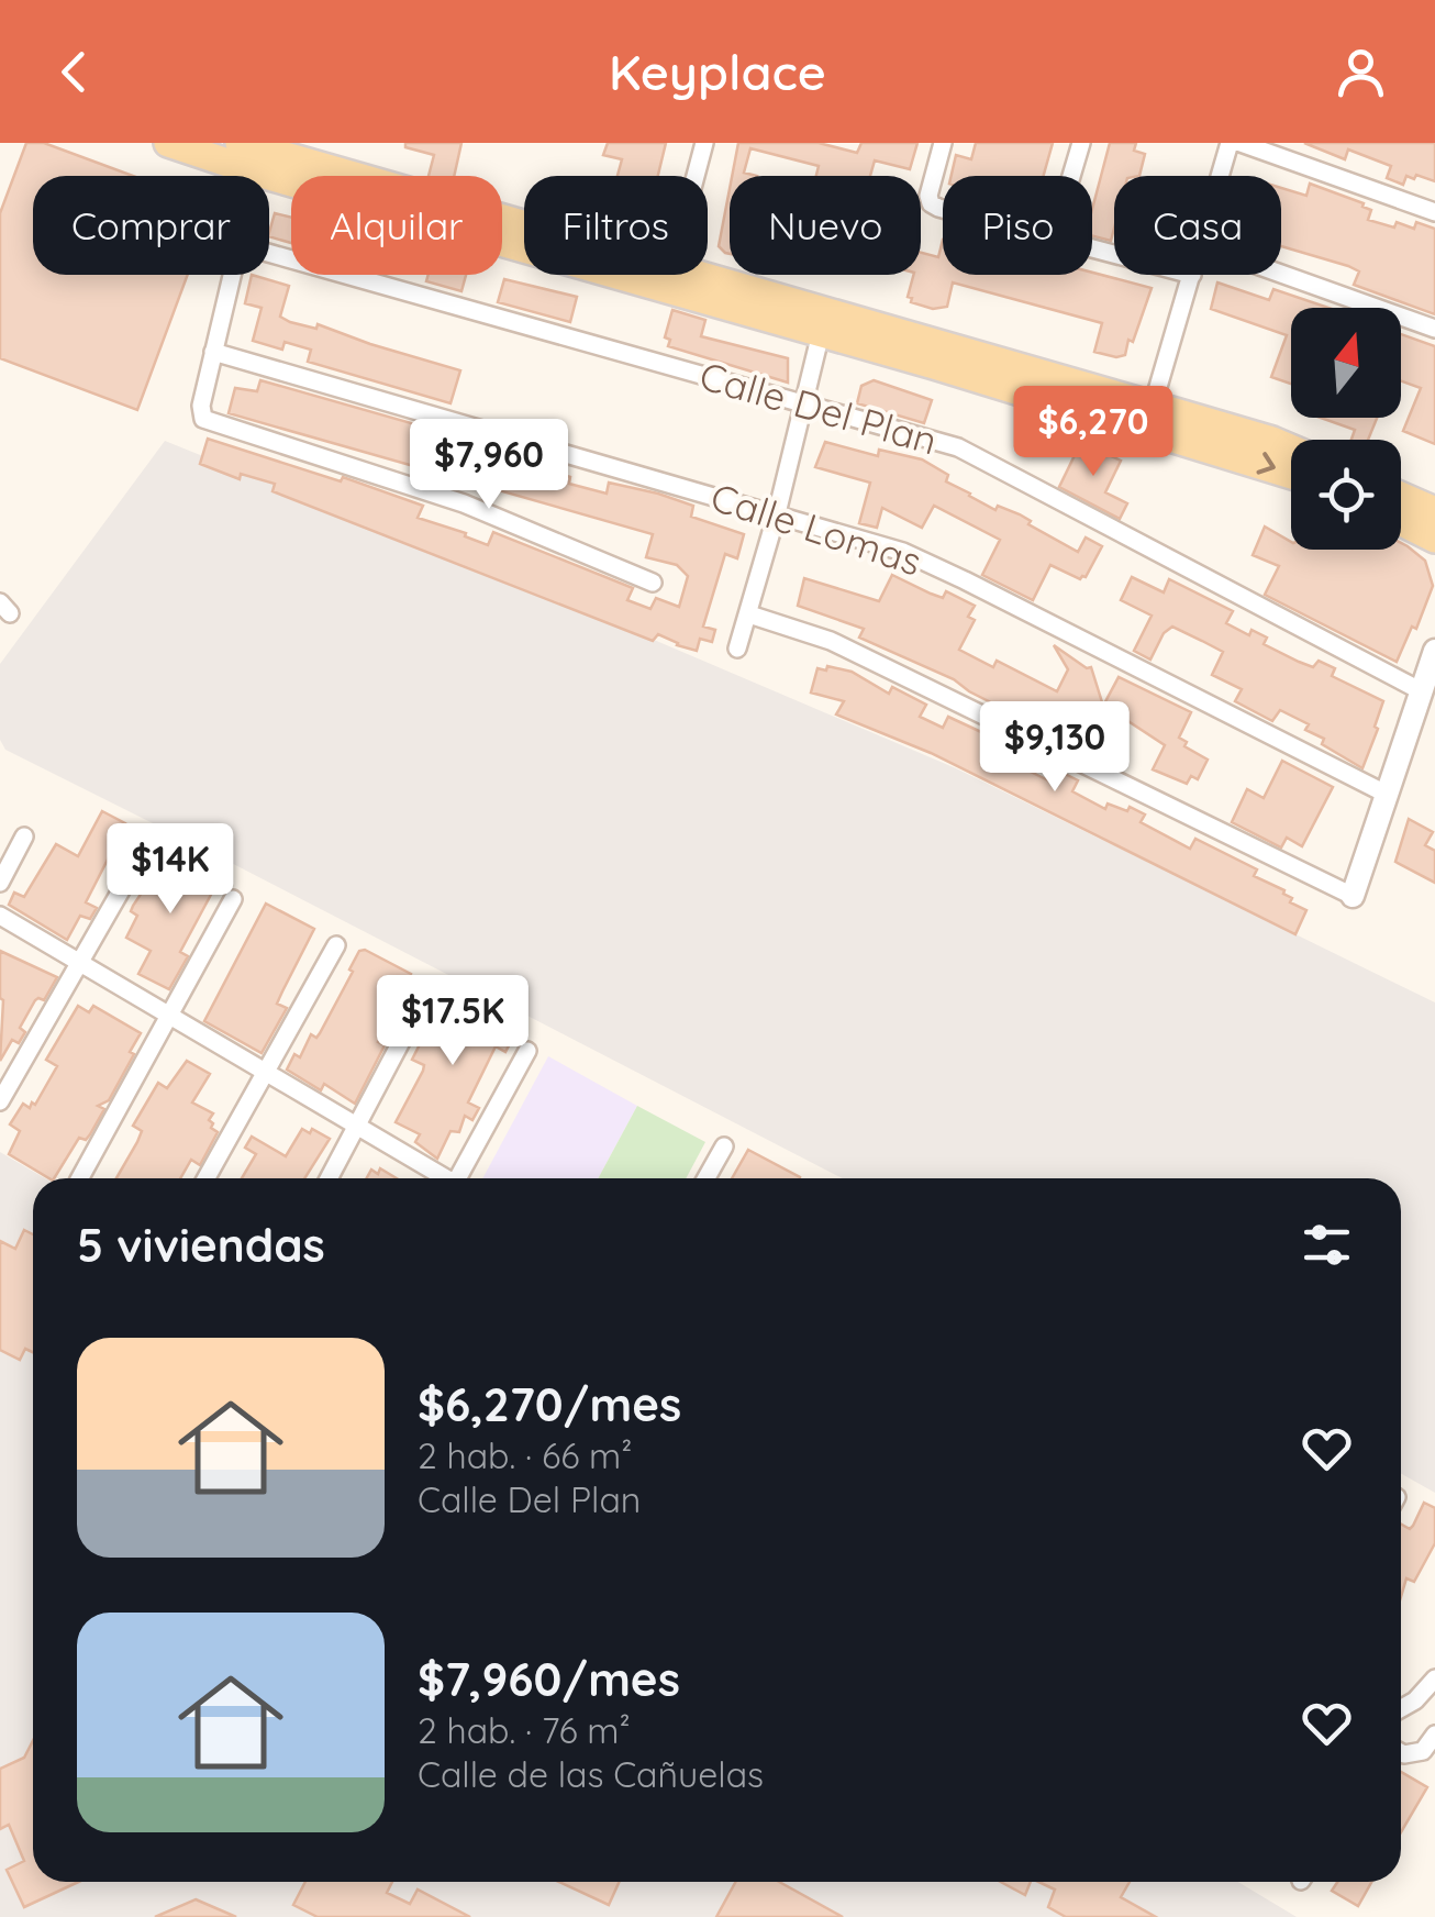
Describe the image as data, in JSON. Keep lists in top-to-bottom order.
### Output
{
  "streets": {
    "street": ["Calle Del Plan", "Calle Lomas"]
  },
  "north": "top",
  "page": {
    "header": "Keyplace",
    "chip": [
      "Comprar",
      "Alquilar",
      "Filtros",
      "Nuevo",
      "Piso",
      "Casa"
    ],
    "price": [
      "$6,270",
      "$7,960",
      "$9,130",
      "$14K",
      "$17.5K"
    ],
    "heading": "5 viviendas",
    "list": [
      {
        "name": "$6,270/mes",
        "note": "2 hab. · 66 m² · Calle Del Plan"
      },
      {
        "name": "$7,960/mes",
        "note": "2 hab. · 76 m² · Calle de las Cañuelas"
      }
    ]
  }
}
